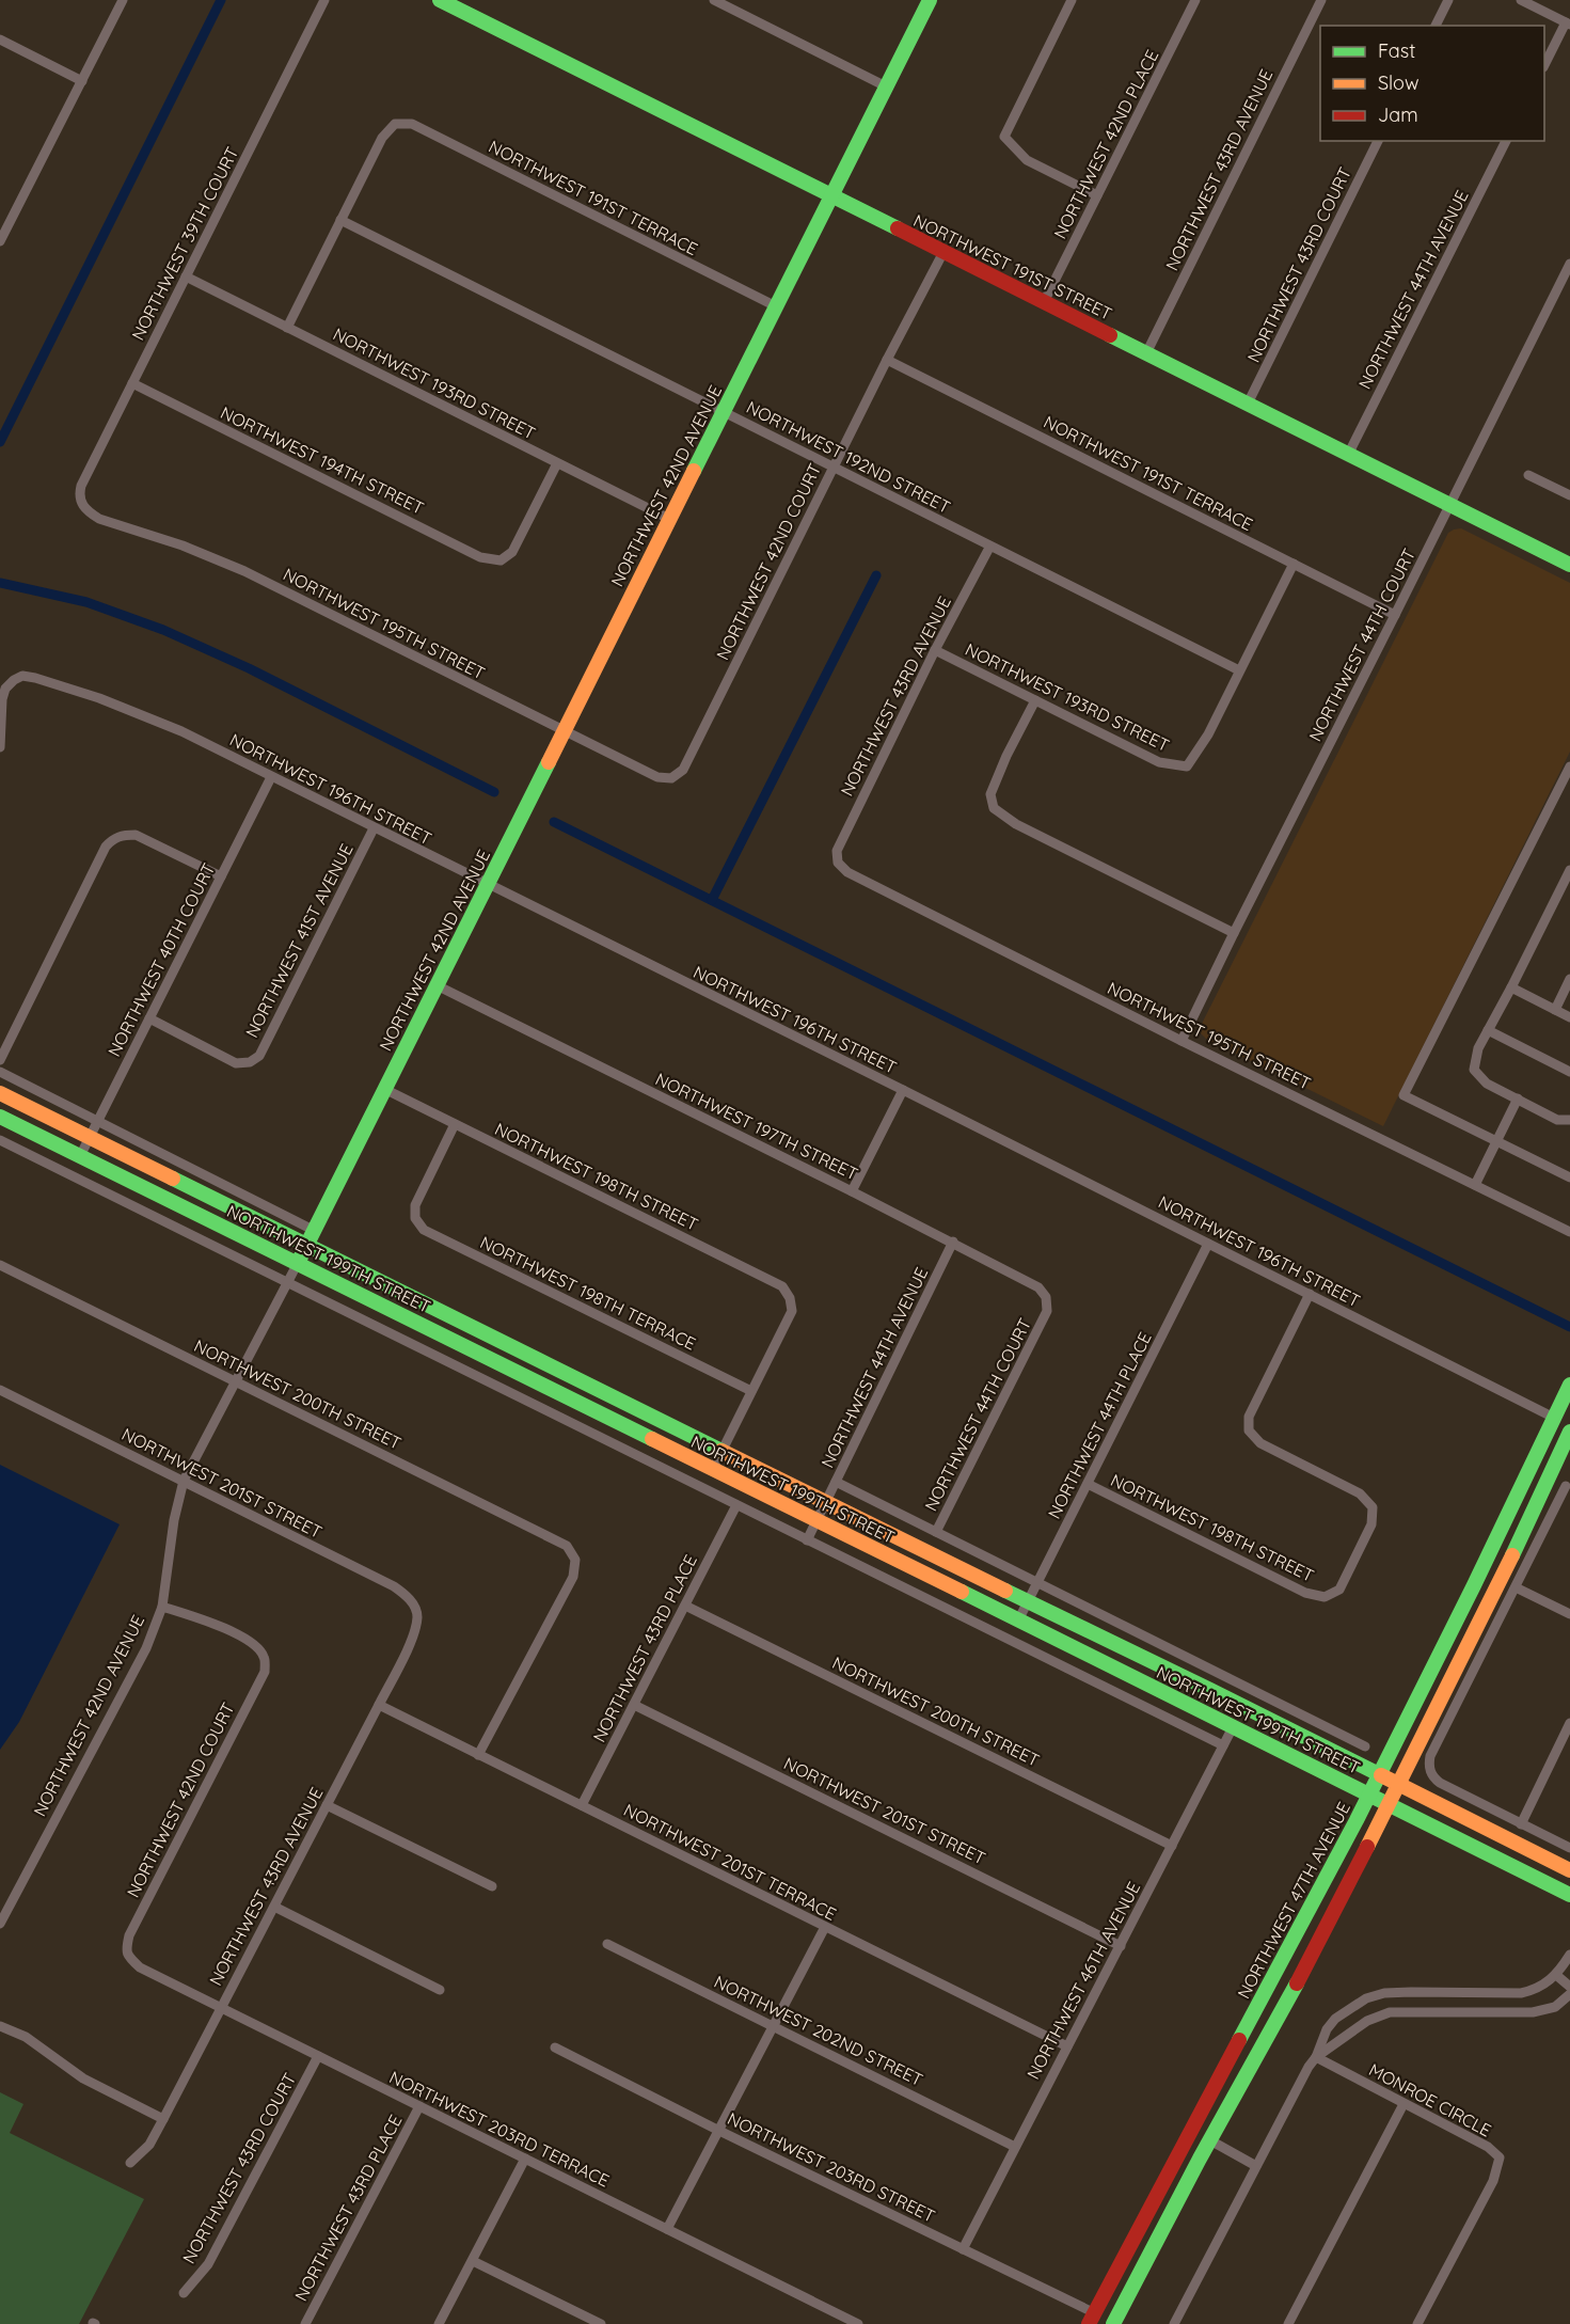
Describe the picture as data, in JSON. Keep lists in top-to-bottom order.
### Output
{
  "streets": {
    "main road": [
      "NORTHWEST 191ST STREET",
      "NORTHWEST 42ND AVENUE",
      "NORTHWEST 199TH STREET",
      "NORTHWEST 47TH AVENUE"
    ],
    "street": [
      "NORTHWEST 42ND PLACE",
      "NORTHWEST 43RD AVENUE",
      "NORTHWEST 191ST TERRACE",
      "NORTHWEST 39TH COURT",
      "NORTHWEST 43RD COURT",
      "NORTHWEST 44TH AVENUE",
      "NORTHWEST 193RD STREET",
      "NORTHWEST 192ND STREET",
      "NORTHWEST 194TH STREET",
      "NORTHWEST 42ND COURT",
      "NORTHWEST 195TH STREET",
      "NORTHWEST 44TH COURT",
      "NORTHWEST 196TH STREET",
      "NORTHWEST 41ST AVENUE",
      "NORTHWEST 40TH COURT",
      "NORTHWEST 197TH STREET",
      "NORTHWEST 198TH STREET",
      "NORTHWEST 198TH TERRACE",
      "NORTHWEST 200TH STREET",
      "NORTHWEST 44TH PLACE",
      "NORTHWEST 201ST STREET",
      "NORTHWEST 43RD PLACE",
      "NORTHWEST 201ST TERRACE",
      "NORTHWEST 46TH AVENUE",
      "NORTHWEST 202ND STREET",
      "MONROE CIRCLE",
      "NORTHWEST 203RD TERRACE",
      "NORTHWEST 203RD STREET"
    ]
  },
  "crossings": [
    ["NORTHWEST 42ND PLACE", "NORTHWEST 191ST STREET"],
    ["NORTHWEST 43RD AVENUE", "NORTHWEST 191ST STREET"],
    ["NORTHWEST 43RD AVENUE", "NORTHWEST 193RD STREET"],
    ["NORTHWEST 43RD AVENUE", "NORTHWEST 192ND STREET"],
    ["NORTHWEST 43RD AVENUE", "NORTHWEST 195TH STREET"],
    ["NORTHWEST 43RD AVENUE", "NORTHWEST 201ST STREET"],
    ["NORTHWEST 43RD AVENUE", "NORTHWEST 201ST TERRACE"],
    ["NORTHWEST 43RD AVENUE", "NORTHWEST 203RD TERRACE"],
    ["NORTHWEST 191ST TERRACE", "NORTHWEST 192ND STREET"],
    ["NORTHWEST 191ST TERRACE", "NORTHWEST 42ND AVENUE"],
    ["NORTHWEST 191ST TERRACE", "NORTHWEST 42ND COURT"],
    ["NORTHWEST 191ST TERRACE", "NORTHWEST 44TH COURT"],
    ["NORTHWEST 39TH COURT", "NORTHWEST 193RD STREET"],
    ["NORTHWEST 39TH COURT", "NORTHWEST 194TH STREET"],
    ["NORTHWEST 39TH COURT", "NORTHWEST 195TH STREET"],
    ["NORTHWEST 43RD COURT", "NORTHWEST 191ST STREET"],
    ["NORTHWEST 43RD COURT", "NORTHWEST 203RD TERRACE"],
    ["NORTHWEST 191ST STREET", "NORTHWEST 44TH AVENUE"],
    ["NORTHWEST 191ST STREET", "NORTHWEST 42ND AVENUE"],
    ["NORTHWEST 191ST STREET", "NORTHWEST 42ND COURT"],
    ["NORTHWEST 191ST STREET", "NORTHWEST 44TH COURT"],
    ["NORTHWEST 44TH AVENUE", "NORTHWEST 197TH STREET"],
    ["NORTHWEST 44TH AVENUE", "NORTHWEST 199TH STREET"],
    ["NORTHWEST 193RD STREET", "NORTHWEST 192ND STREET"],
    ["NORTHWEST 193RD STREET", "NORTHWEST 194TH STREET"],
    ["NORTHWEST 193RD STREET", "NORTHWEST 42ND AVENUE"],
    ["NORTHWEST 192ND STREET", "NORTHWEST 42ND AVENUE"],
    ["NORTHWEST 192ND STREET", "NORTHWEST 42ND COURT"],
    ["NORTHWEST 42ND AVENUE", "NORTHWEST 42ND COURT"],
    ["NORTHWEST 42ND AVENUE", "NORTHWEST 195TH STREET"],
    ["NORTHWEST 42ND AVENUE", "NORTHWEST 196TH STREET"],
    ["NORTHWEST 42ND AVENUE", "NORTHWEST 197TH STREET"],
    ["NORTHWEST 42ND AVENUE", "NORTHWEST 198TH STREET"],
    ["NORTHWEST 42ND AVENUE", "NORTHWEST 199TH STREET"],
    ["NORTHWEST 42ND AVENUE", "NORTHWEST 200TH STREET"],
    ["NORTHWEST 42ND AVENUE", "NORTHWEST 201ST STREET"],
    ["NORTHWEST 42ND COURT", "NORTHWEST 195TH STREET"],
    ["NORTHWEST 42ND COURT", "NORTHWEST 203RD TERRACE"],
    ["NORTHWEST 195TH STREET", "NORTHWEST 44TH COURT"],
    ["NORTHWEST 44TH COURT", "NORTHWEST 197TH STREET"],
    ["NORTHWEST 196TH STREET", "NORTHWEST 41ST AVENUE"],
    ["NORTHWEST 196TH STREET", "NORTHWEST 40TH COURT"],
    ["NORTHWEST 196TH STREET", "NORTHWEST 198TH STREET"],
    ["NORTHWEST 196TH STREET", "NORTHWEST 44TH PLACE"],
    ["NORTHWEST 196TH STREET", "NORTHWEST 47TH AVENUE"],
    ["NORTHWEST 41ST AVENUE", "NORTHWEST 40TH COURT"],
    ["NORTHWEST 40TH COURT", "NORTHWEST 199TH STREET"],
    ["NORTHWEST 198TH STREET", "NORTHWEST 198TH TERRACE"],
    ["NORTHWEST 198TH STREET", "NORTHWEST 44TH PLACE"],
    ["NORTHWEST 199TH STREET", "NORTHWEST 44TH PLACE"],
    ["NORTHWEST 199TH STREET", "NORTHWEST 47TH AVENUE"],
    ["NORTHWEST 199TH STREET", "NORTHWEST 46TH AVENUE"],
    ["NORTHWEST 200TH STREET", "NORTHWEST 43RD PLACE"],
    ["NORTHWEST 200TH STREET", "NORTHWEST 201ST TERRACE"],
    ["NORTHWEST 200TH STREET", "NORTHWEST 46TH AVENUE"],
    ["NORTHWEST 201ST STREET", "NORTHWEST 43RD PLACE"],
    ["NORTHWEST 201ST STREET", "NORTHWEST 46TH AVENUE"],
    ["NORTHWEST 43RD PLACE", "NORTHWEST 201ST TERRACE"],
    ["NORTHWEST 43RD PLACE", "NORTHWEST 203RD TERRACE"],
    ["NORTHWEST 201ST TERRACE", "NORTHWEST 46TH AVENUE"],
    ["NORTHWEST 47TH AVENUE", "NORTHWEST 203RD STREET"],
    ["NORTHWEST 46TH AVENUE", "NORTHWEST 202ND STREET"],
    ["NORTHWEST 46TH AVENUE", "NORTHWEST 203RD STREET"]
  ],
  "legend": ["Fast", "Slow", "Jam"]
}
